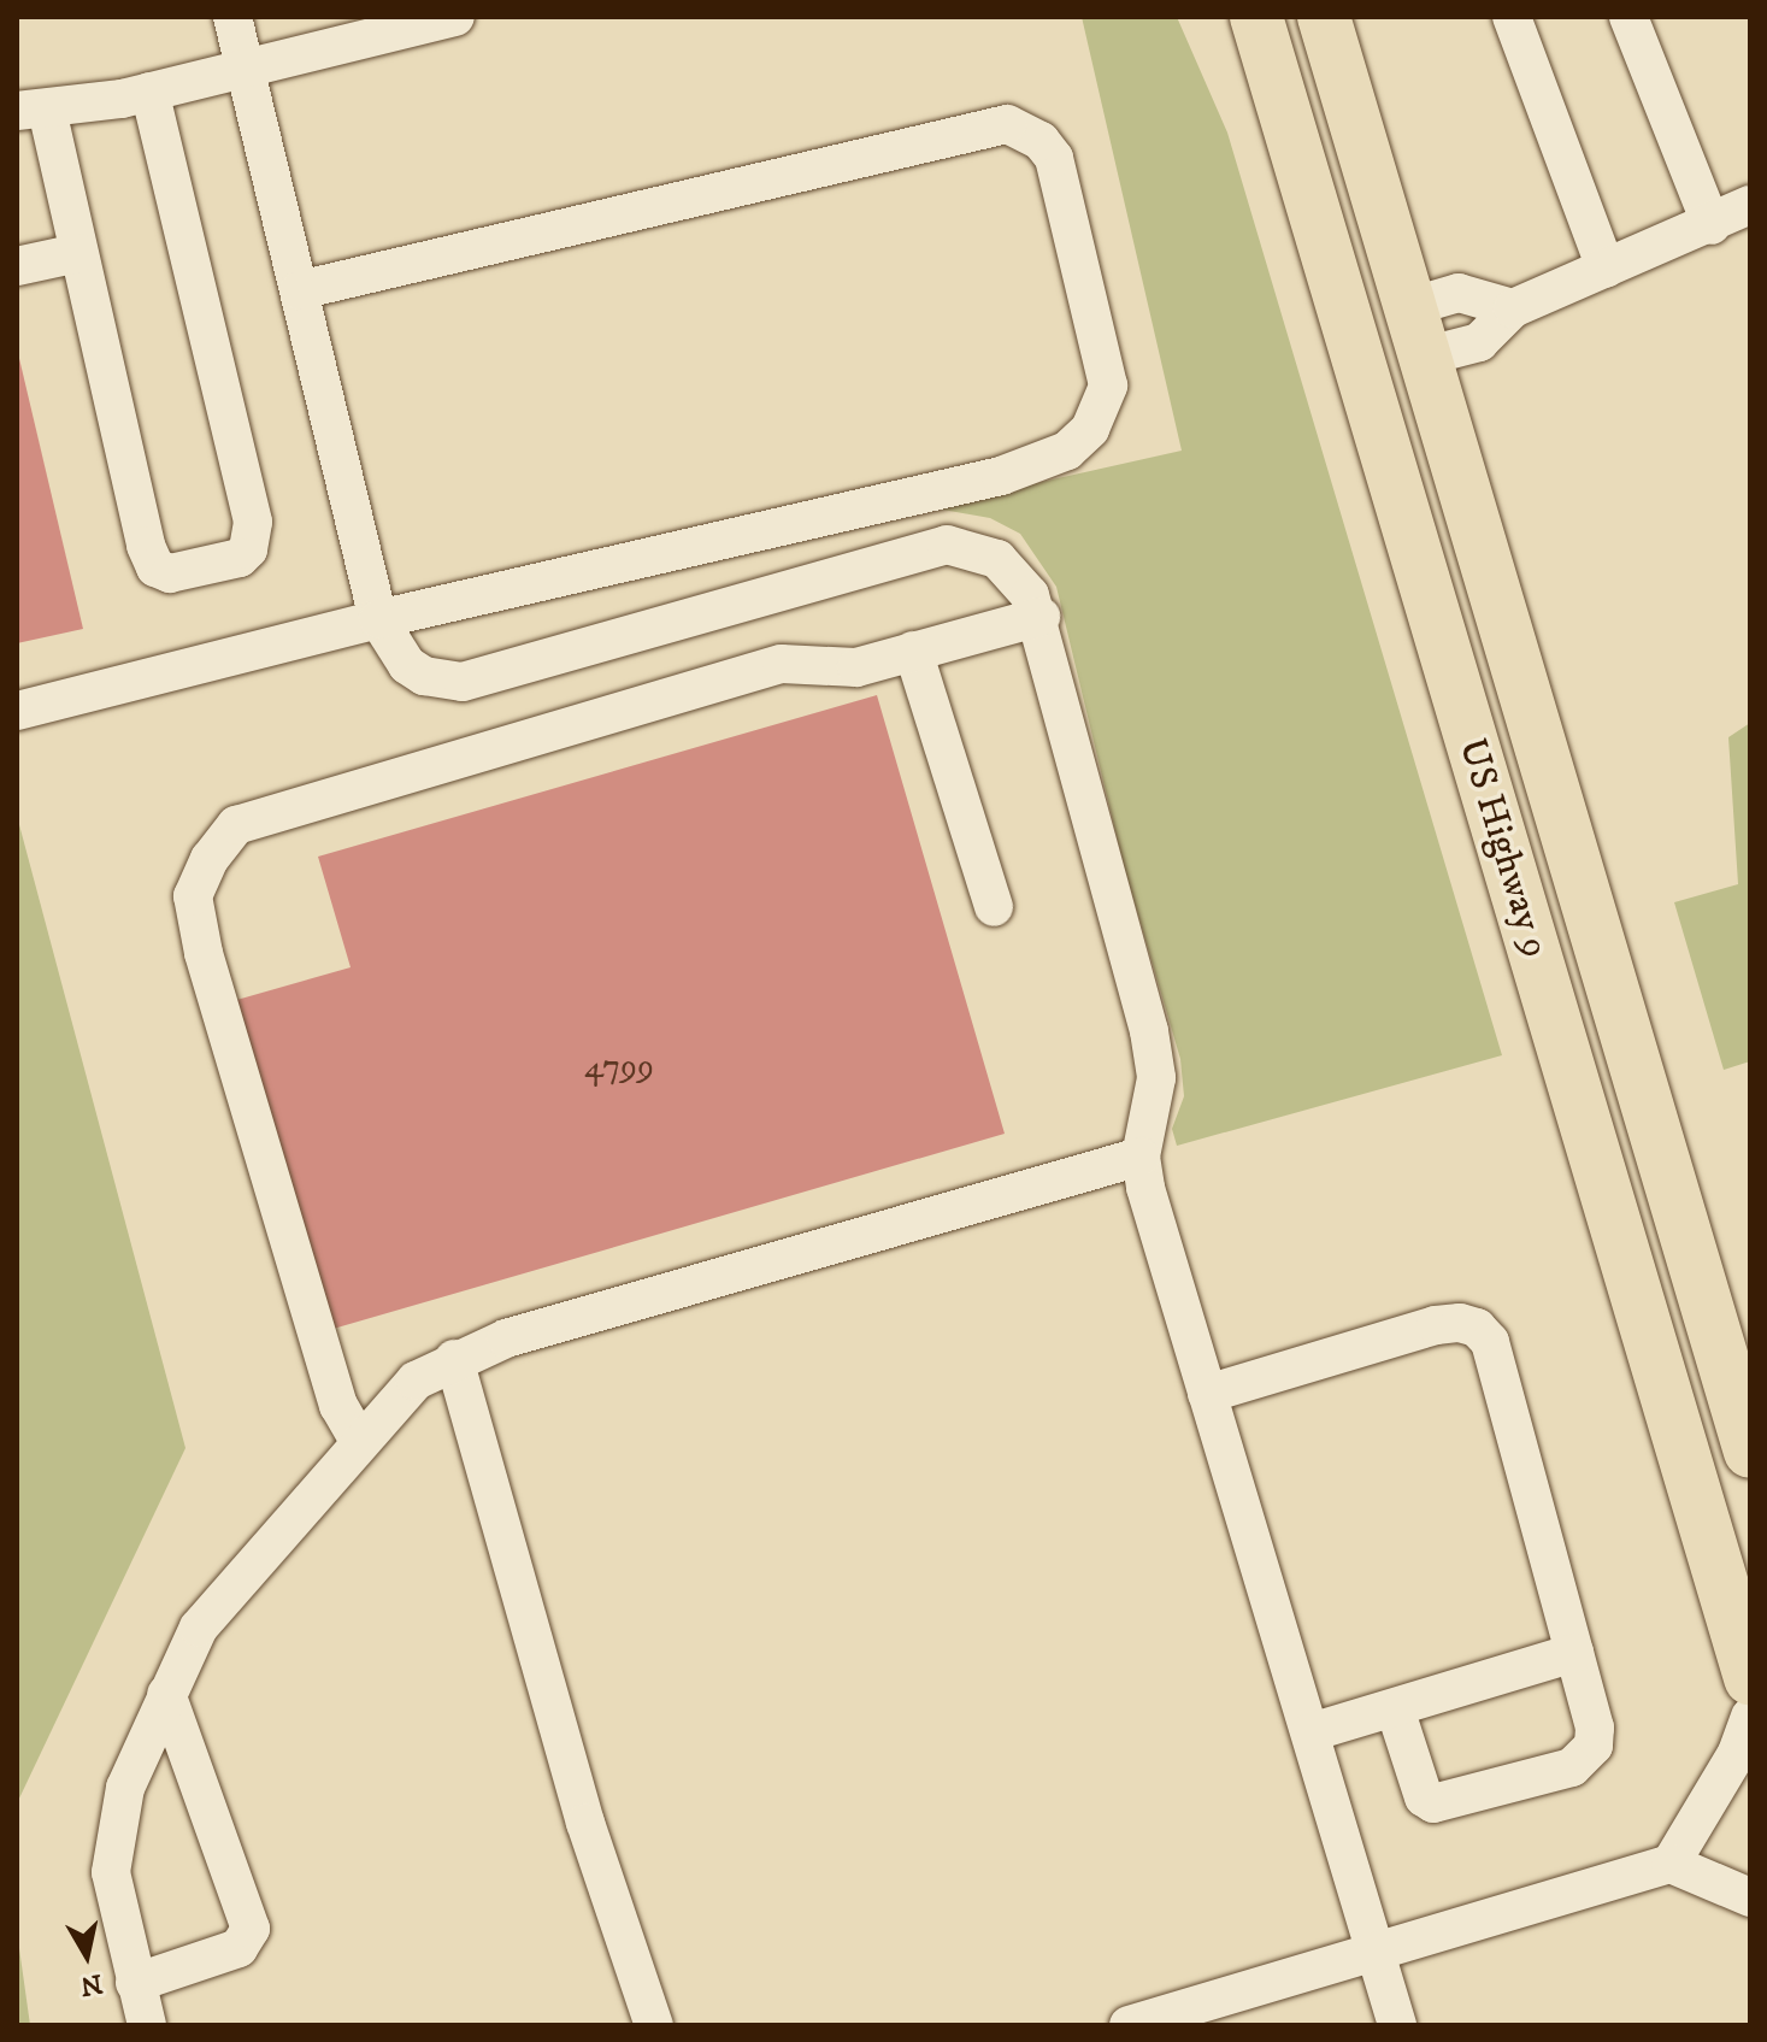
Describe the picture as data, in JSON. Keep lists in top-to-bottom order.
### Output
{
  "streets": {
    "highway": ["US Highway 9"]
  },
  "house_numbers": ["4799"],
  "north": "bottom"
}
